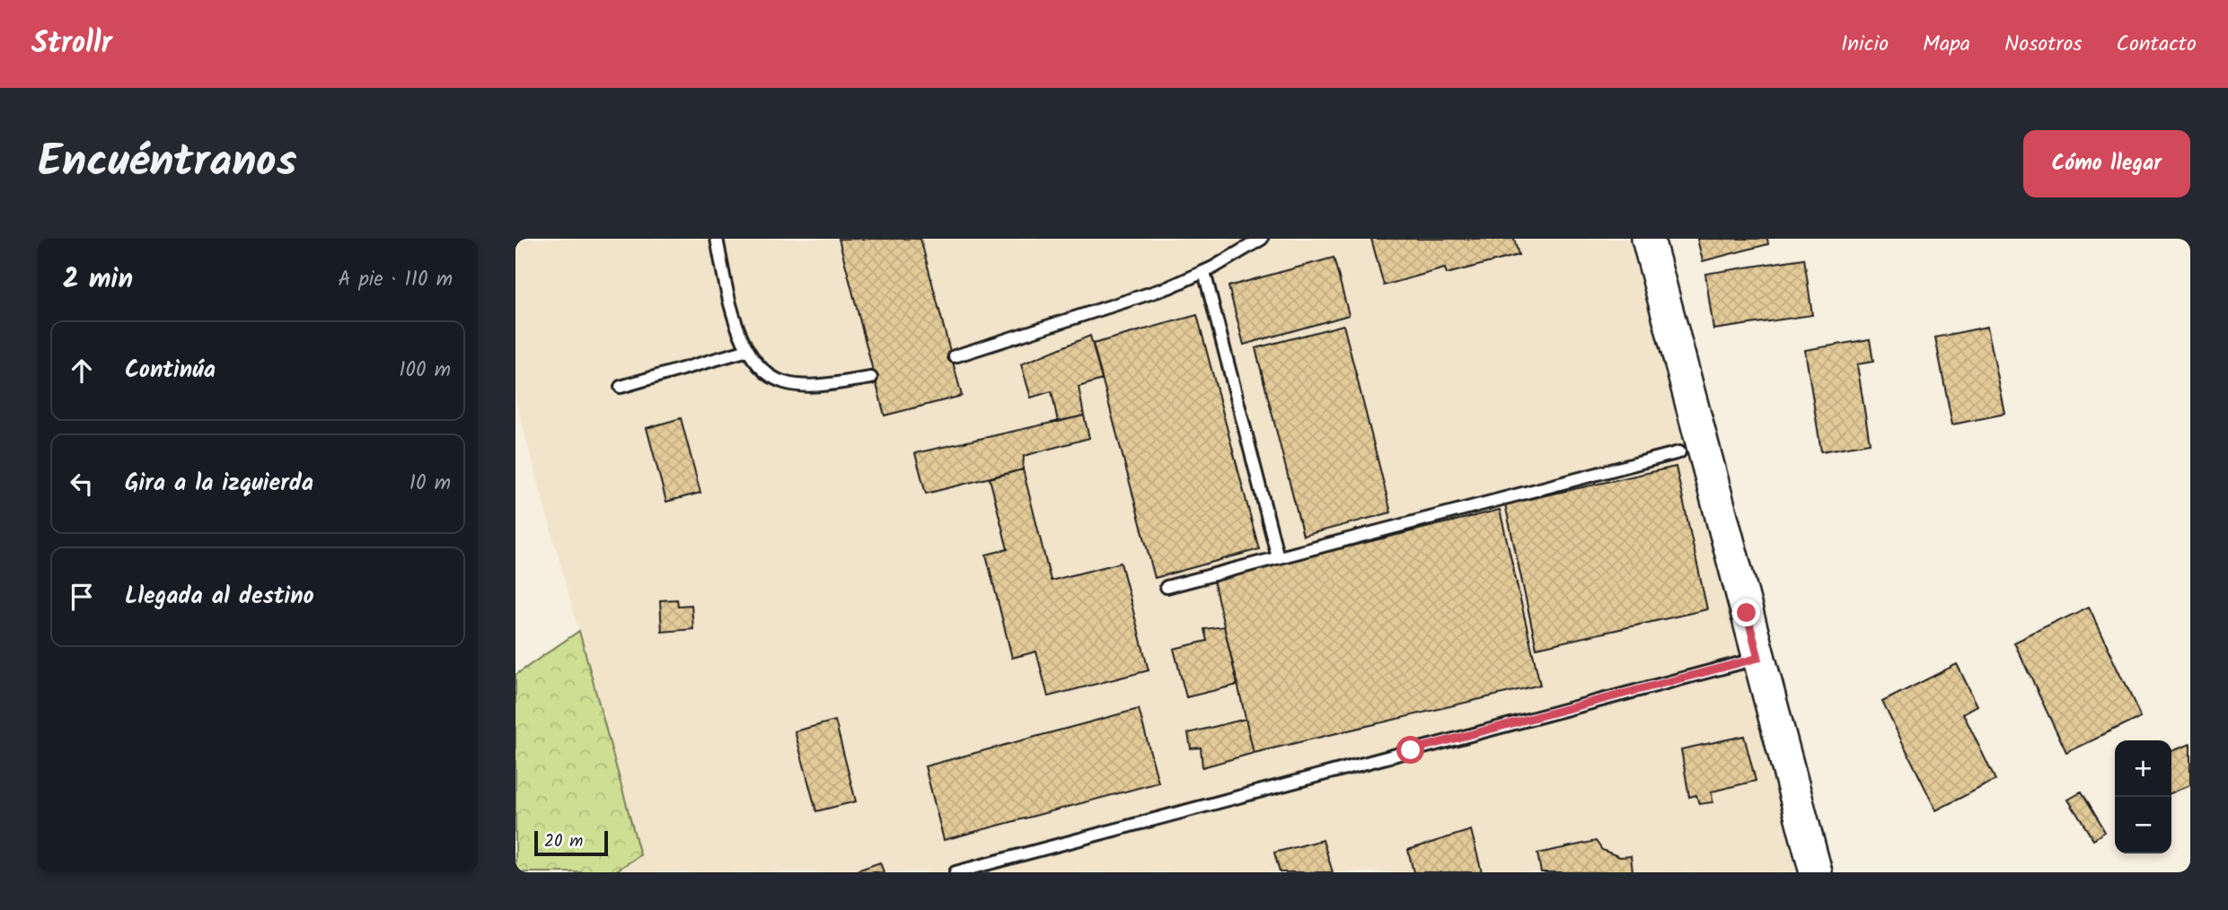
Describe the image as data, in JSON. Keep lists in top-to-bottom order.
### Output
{
  "scale_bar": "20 m",
  "page": {
    "header": "Strollr",
    "nav": [
      "Inicio",
      "Mapa",
      "Nosotros",
      "Contacto"
    ],
    "title": "Encuéntranos",
    "buttons": "Cómo llegar",
    "heading": ["2 min", "A pie · 110 m"],
    "list": [
      ["Continúa", "100 m"],
      ["Gira a la izquierda", "10 m"],
      "Llegada al destino"
    ],
    "map_buttons": ["+", "−"],
    "scale": "20 m"
  }
}
